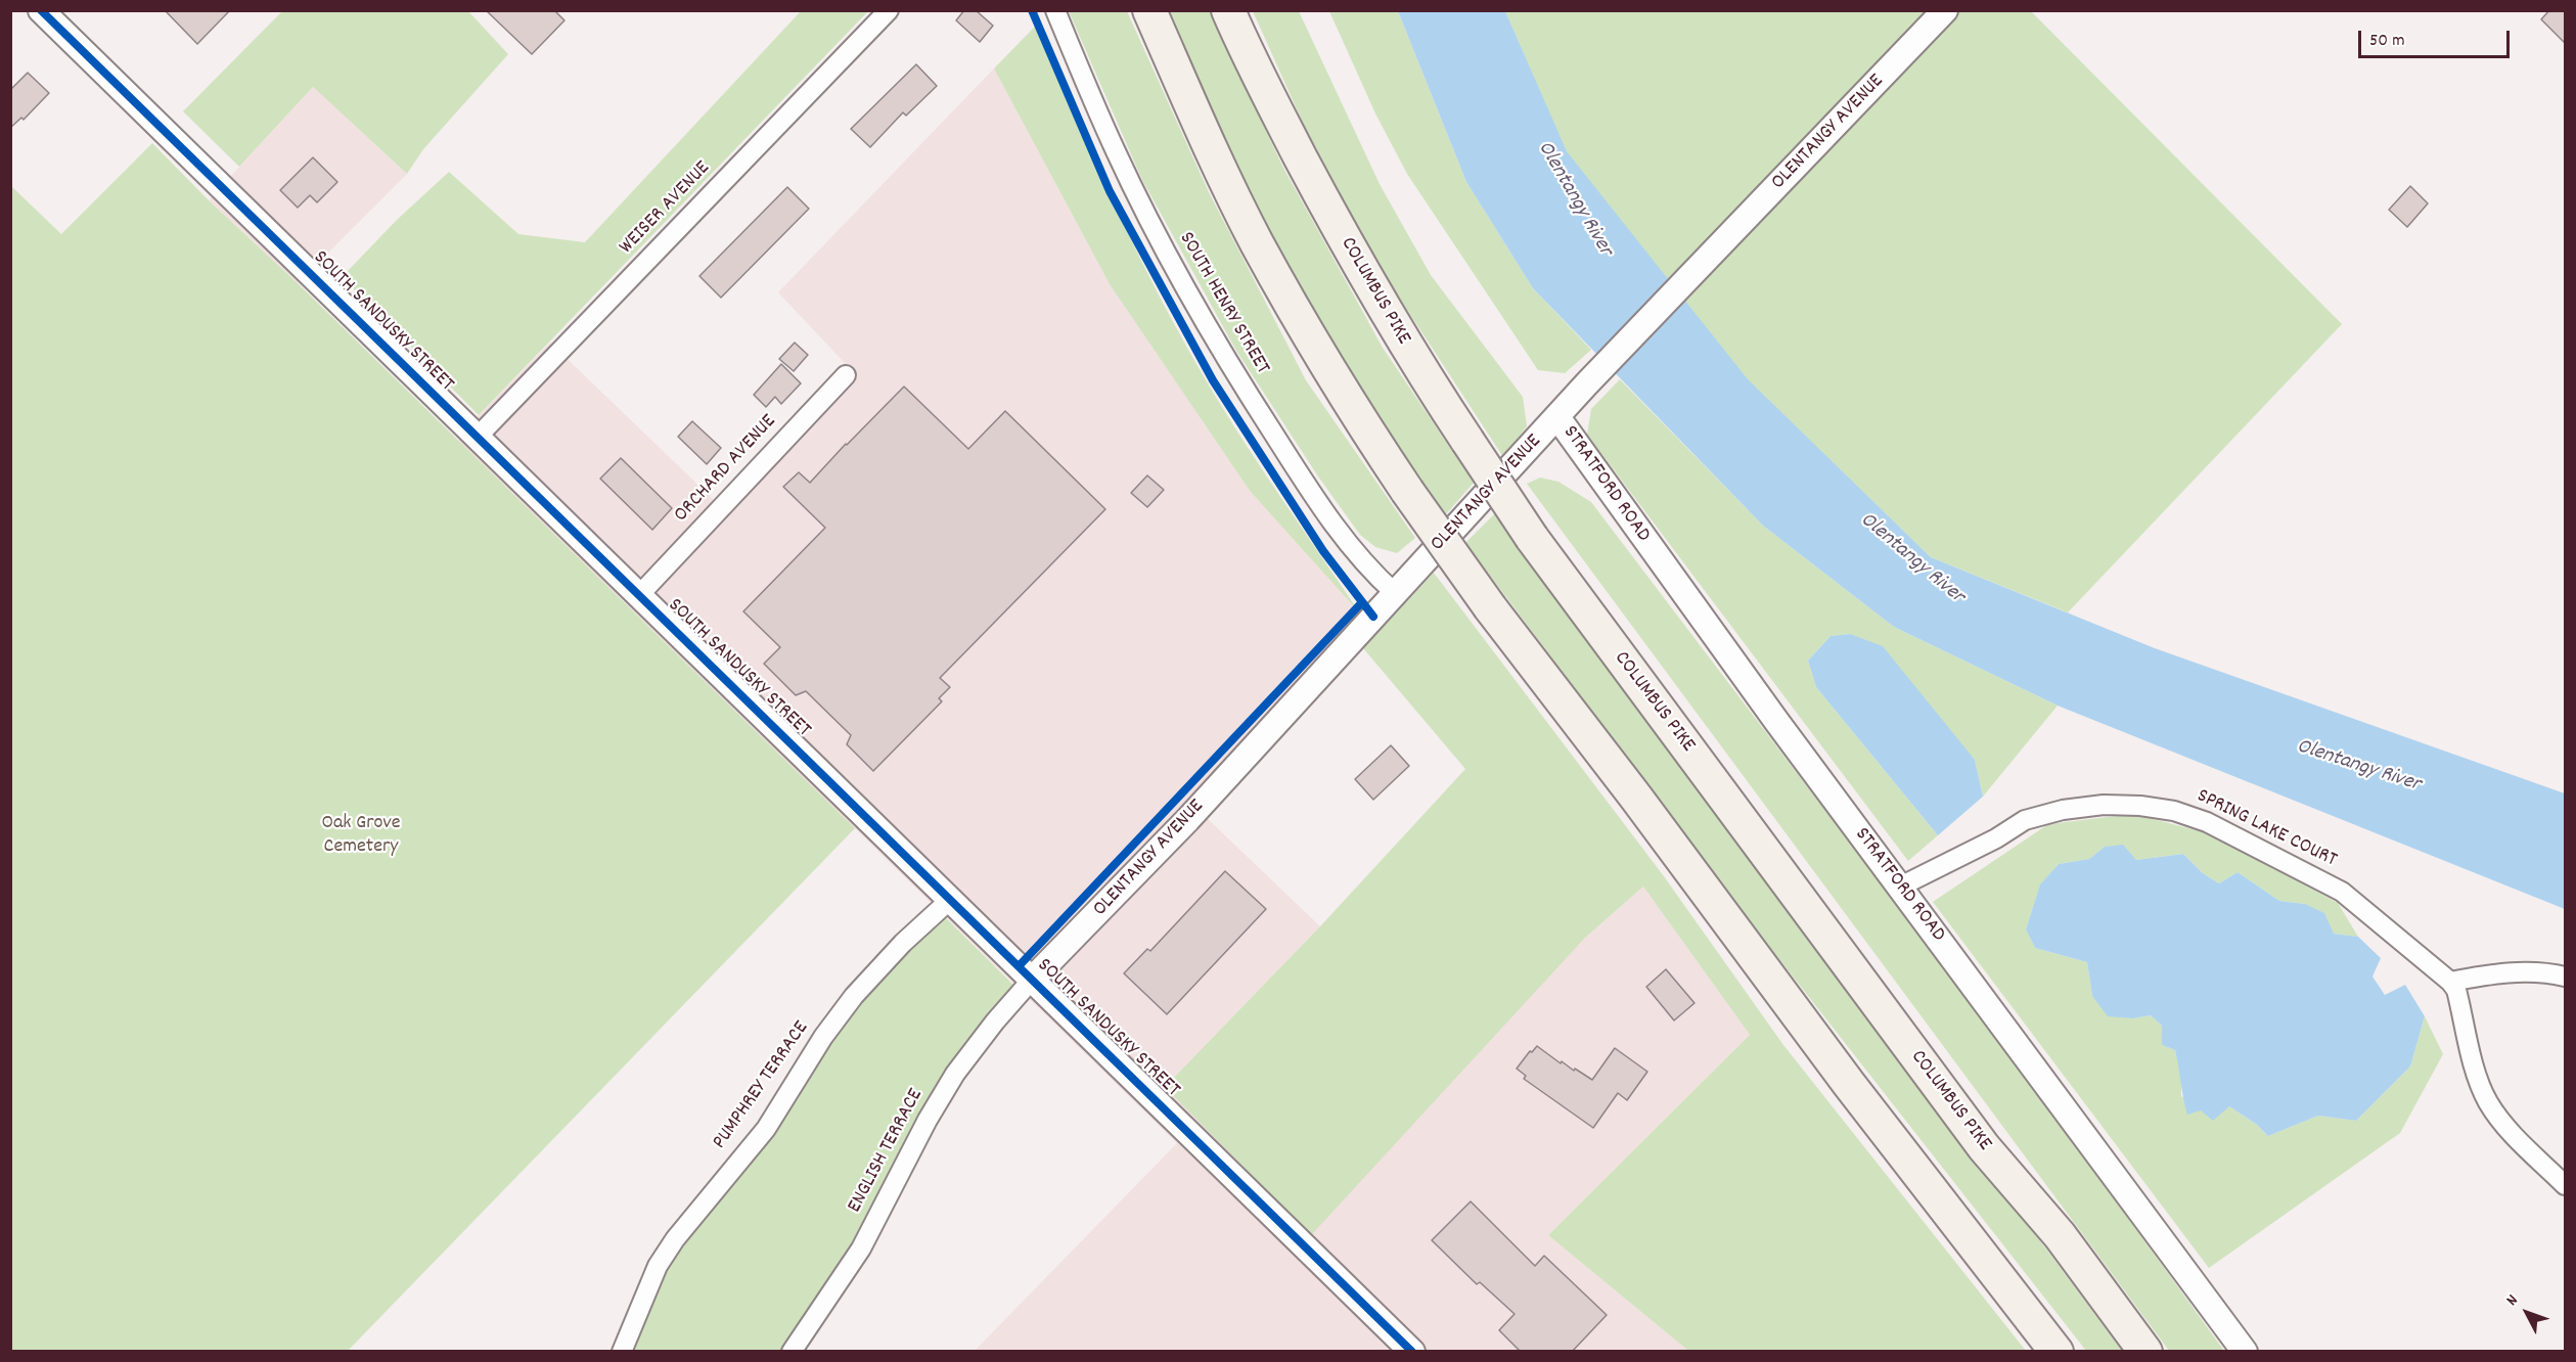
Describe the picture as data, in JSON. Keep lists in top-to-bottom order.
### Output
{
  "streets": {
    "highway": ["COLUMBUS PIKE"],
    "street": [
      "OLENTANGY AVENUE",
      "WEISER AVENUE",
      "SOUTH HENRY STREET",
      "SOUTH SANDUSKY STREET",
      "ORCHARD AVENUE",
      "STRATFORD ROAD",
      "SPRING LAKE COURT",
      "PUMPHREY TERRACE",
      "ENGLISH TERRACE"
    ]
  },
  "crossings": [
    ["OLENTANGY AVENUE", "SOUTH HENRY STREET"],
    ["OLENTANGY AVENUE", "SOUTH SANDUSKY STREET"],
    ["OLENTANGY AVENUE", "STRATFORD ROAD"],
    ["OLENTANGY AVENUE", "ENGLISH TERRACE"],
    ["WEISER AVENUE", "SOUTH SANDUSKY STREET"],
    ["SOUTH SANDUSKY STREET", "ORCHARD AVENUE"],
    ["SOUTH SANDUSKY STREET", "PUMPHREY TERRACE"],
    ["SOUTH SANDUSKY STREET", "ENGLISH TERRACE"],
    ["STRATFORD ROAD", "SPRING LAKE COURT"]
  ],
  "water": ["Olentangy River"],
  "parks": ["Oak Grove Cemetery"],
  "scale_bar": "50 m",
  "north": "top left"
}
